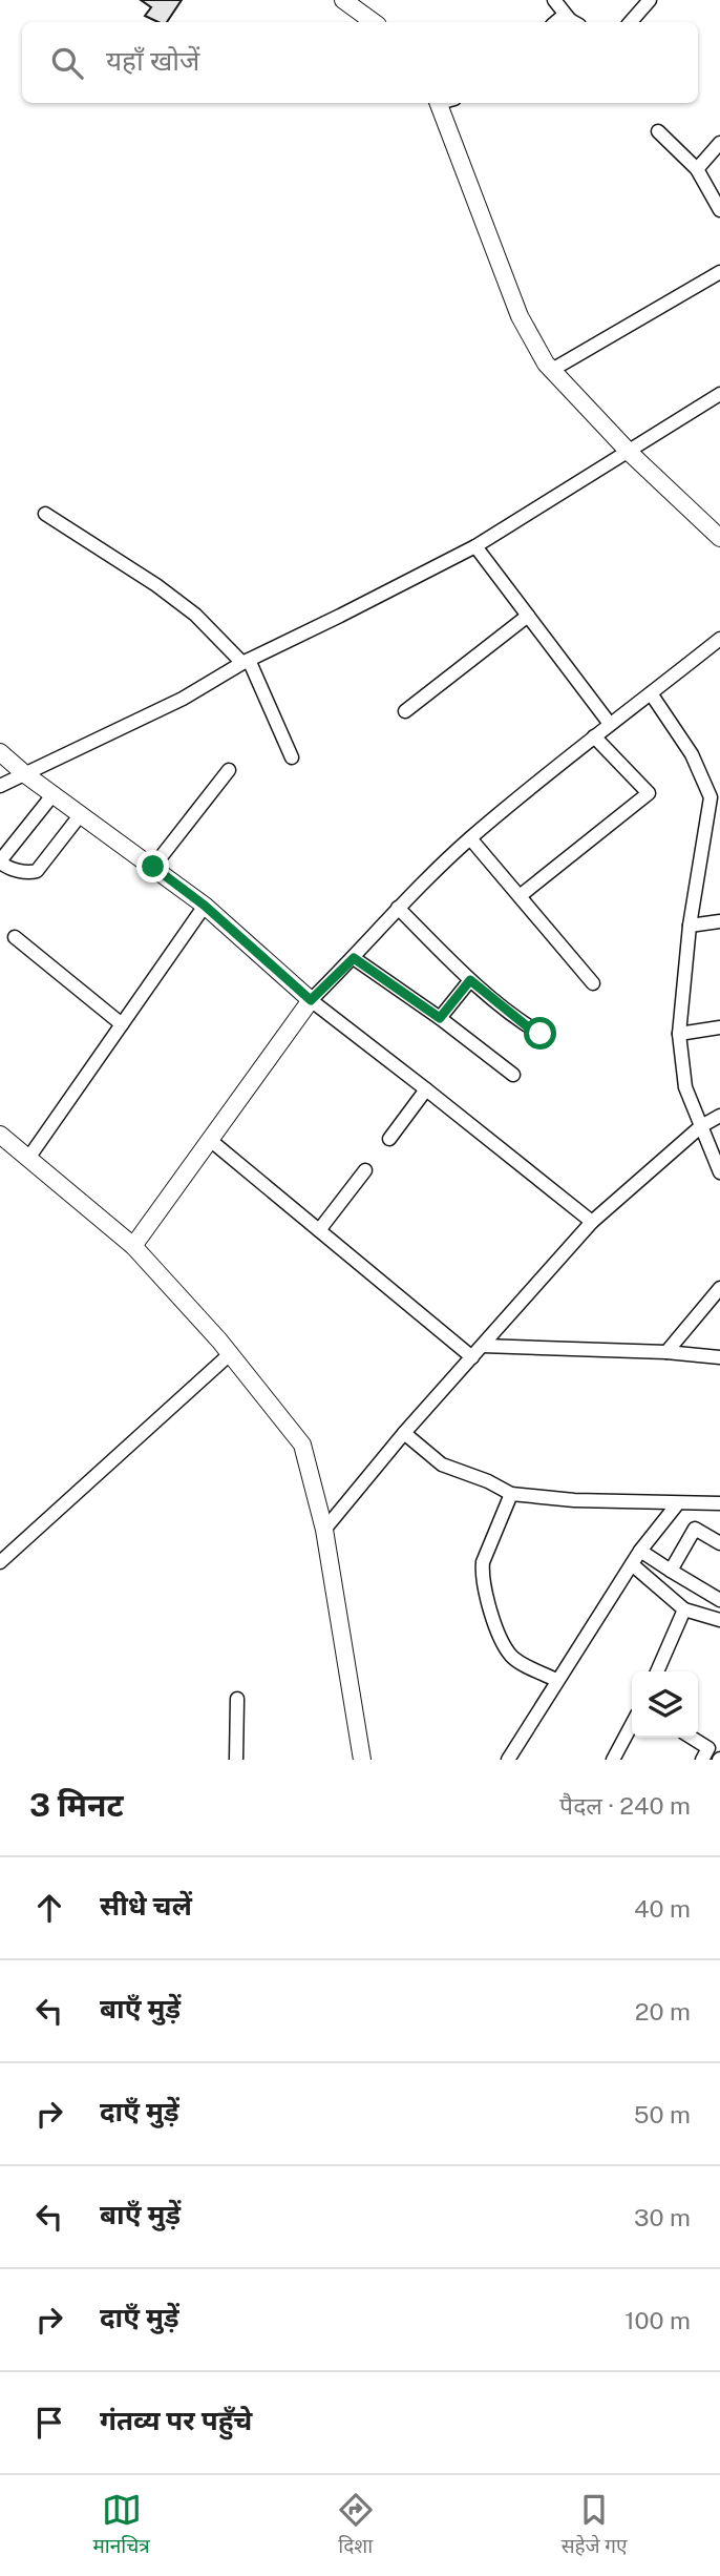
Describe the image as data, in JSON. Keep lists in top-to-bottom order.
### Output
{
  "page": {
    "search": "यहाँ खोजें",
    "heading": ["3 मिनट", "पैदल · 240 m"],
    "list": [
      ["सीधे चलें", "40 m"],
      ["बाएँ मुड़ें", "20 m"],
      ["दाएँ मुड़ें", "50 m"],
      ["बाएँ मुड़ें", "30 m"],
      ["दाएँ मुड़ें", "100 m"],
      "गंतव्य पर पहुँचे"
    ],
    "nav": ["मानचित्र", "दिशा", "सहेजे गए"]
  }
}
